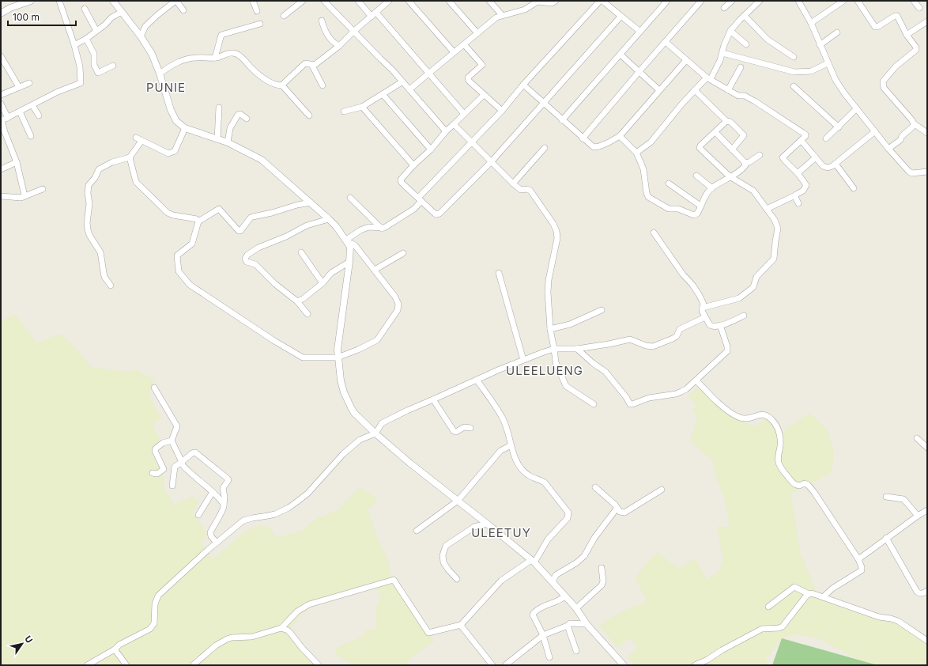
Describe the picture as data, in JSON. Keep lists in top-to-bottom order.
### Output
{
  "districts": ["PUNIE", "ULEELUENG", "ULEETUY"],
  "scale_bar": "100 m",
  "north": "top right"
}
